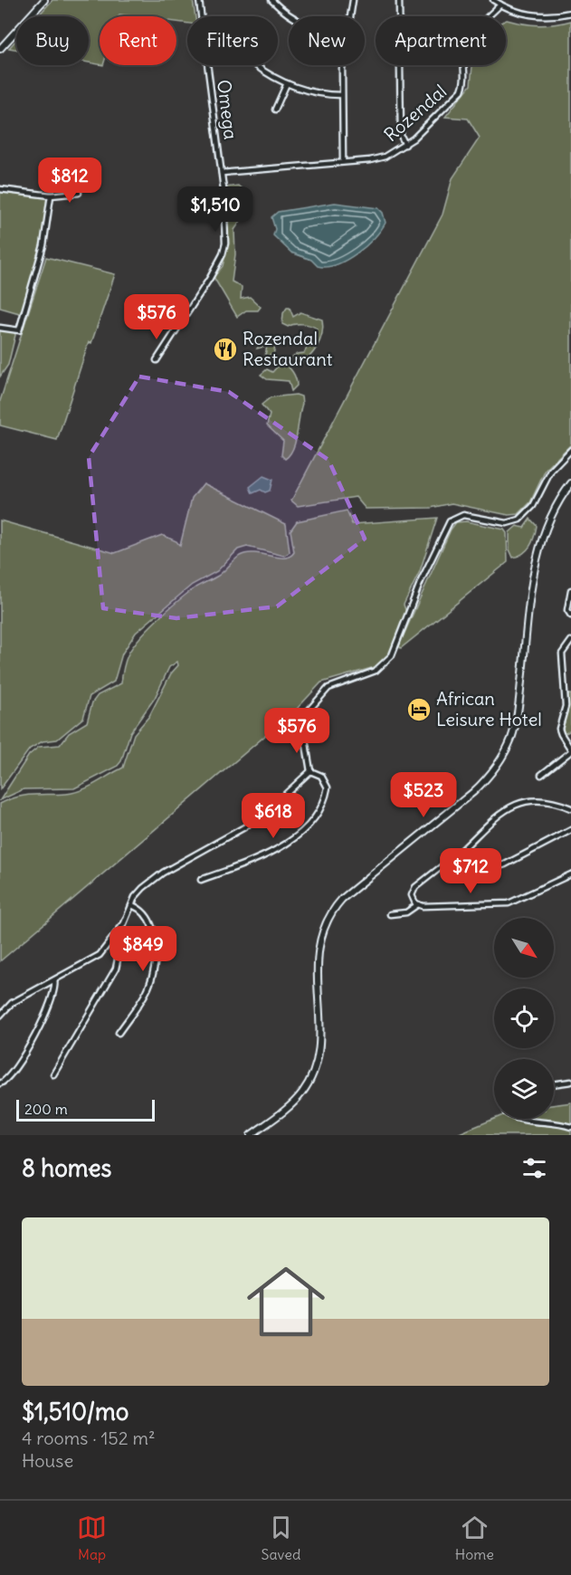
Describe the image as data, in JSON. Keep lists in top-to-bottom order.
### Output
{
  "streets": {
    "street": ["Omega", "Rozendal"]
  },
  "crossings": [
    ["Omega", "Rozendal"]
  ],
  "places": {
    "restaurant": ["Rozendal Restaurant"],
    "hotel": ["African Leisure Hotel"]
  },
  "scale_bar": "200 m",
  "north": "bottom right",
  "page": {
    "chip": [
      "Buy",
      "Rent",
      "Filters",
      "New",
      "Apartment"
    ],
    "price": [
      "$812",
      "$1,510",
      "$576",
      "$576",
      "$523",
      "$618",
      "$712",
      "$849"
    ],
    "scale": "200 m",
    "heading": "8 homes",
    "list": [
      {
        "name": "$1,510/mo",
        "note": "4 rooms · 152 m² · House"
      }
    ],
    "tabs": ["Map", "Saved", "Home"]
  }
}
